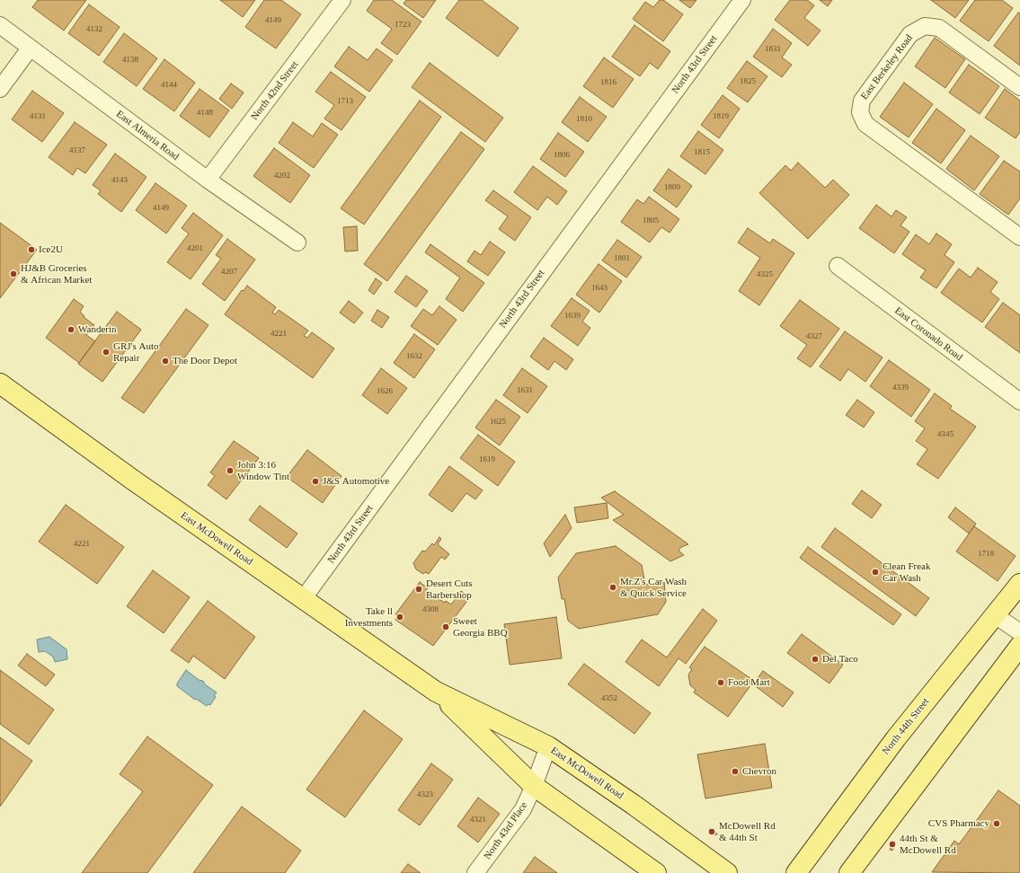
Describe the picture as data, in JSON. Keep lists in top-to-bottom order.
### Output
{
  "streets": {
    "main road": ["East McDowell Road", "North 44th Street"],
    "street": [
      "North 43rd Street",
      "East Berkeley Road",
      "North 42nd Street",
      "East Almeria Road",
      "East Coronado Road",
      "North 43rd Place"
    ]
  },
  "crossings": [
    ["North 43rd Street", "East McDowell Road"],
    ["North 42nd Street", "East Almeria Road"],
    ["East McDowell Road", "North 43rd Place"]
  ],
  "places": [
    "Ice2U",
    "HJ&B Groceries & African Market",
    "Wanderin",
    "GRJ's Auto Repair",
    "The Door Depot",
    "John 3:16 Window Tint",
    "J&S Automotive",
    "Clean Freak Car Wash",
    "Mr.Z's Car Wash & Quick Service",
    "Desert Cuts Barbershop",
    "Take ll Investments",
    "Sweet Georgia BBQ",
    "Del Taco",
    "Food Mart",
    "Chevron",
    "CVS Pharmacy",
    "McDowell Rd & 44th St",
    "44th St & McDowell Rd"
  ],
  "house_numbers": [
    "4149",
    "1723",
    "4132",
    "1831",
    "4138",
    "1825",
    "1816",
    "4144",
    "1713",
    "4148",
    "4131",
    "1819",
    "1810",
    "4137",
    "1815",
    "1806",
    "4202",
    "4143",
    "1809",
    "4149",
    "1805",
    "4201",
    "1801",
    "4207",
    "4325",
    "1643",
    "1639",
    "4221",
    "4327",
    "1632",
    "4339",
    "1631",
    "1626",
    "1625",
    "4345",
    "1619",
    "4221",
    "1718",
    "4308",
    "4352",
    "4323",
    "4321"
  ]
}
